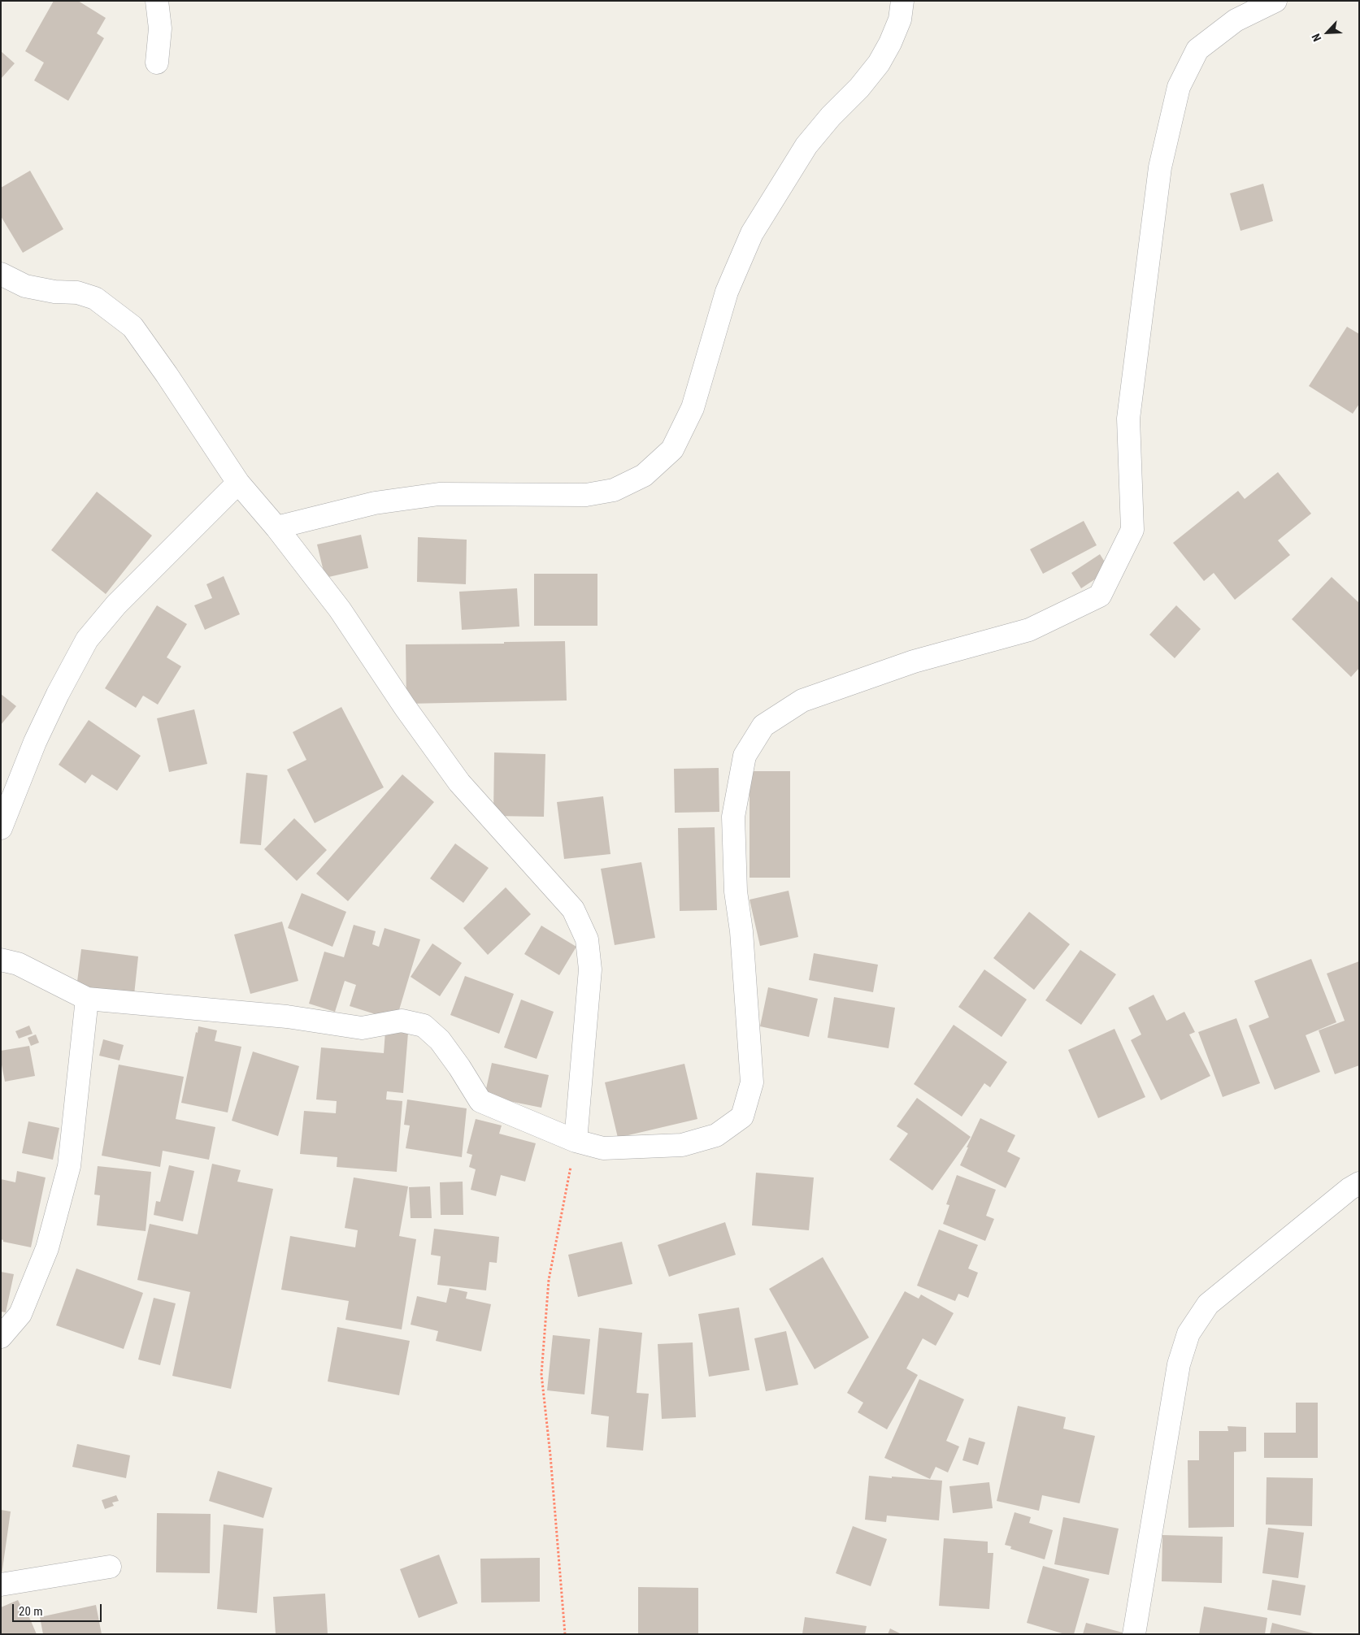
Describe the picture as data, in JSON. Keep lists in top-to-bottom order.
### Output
{
  "scale_bar": "20 m",
  "north": "bottom left"
}
